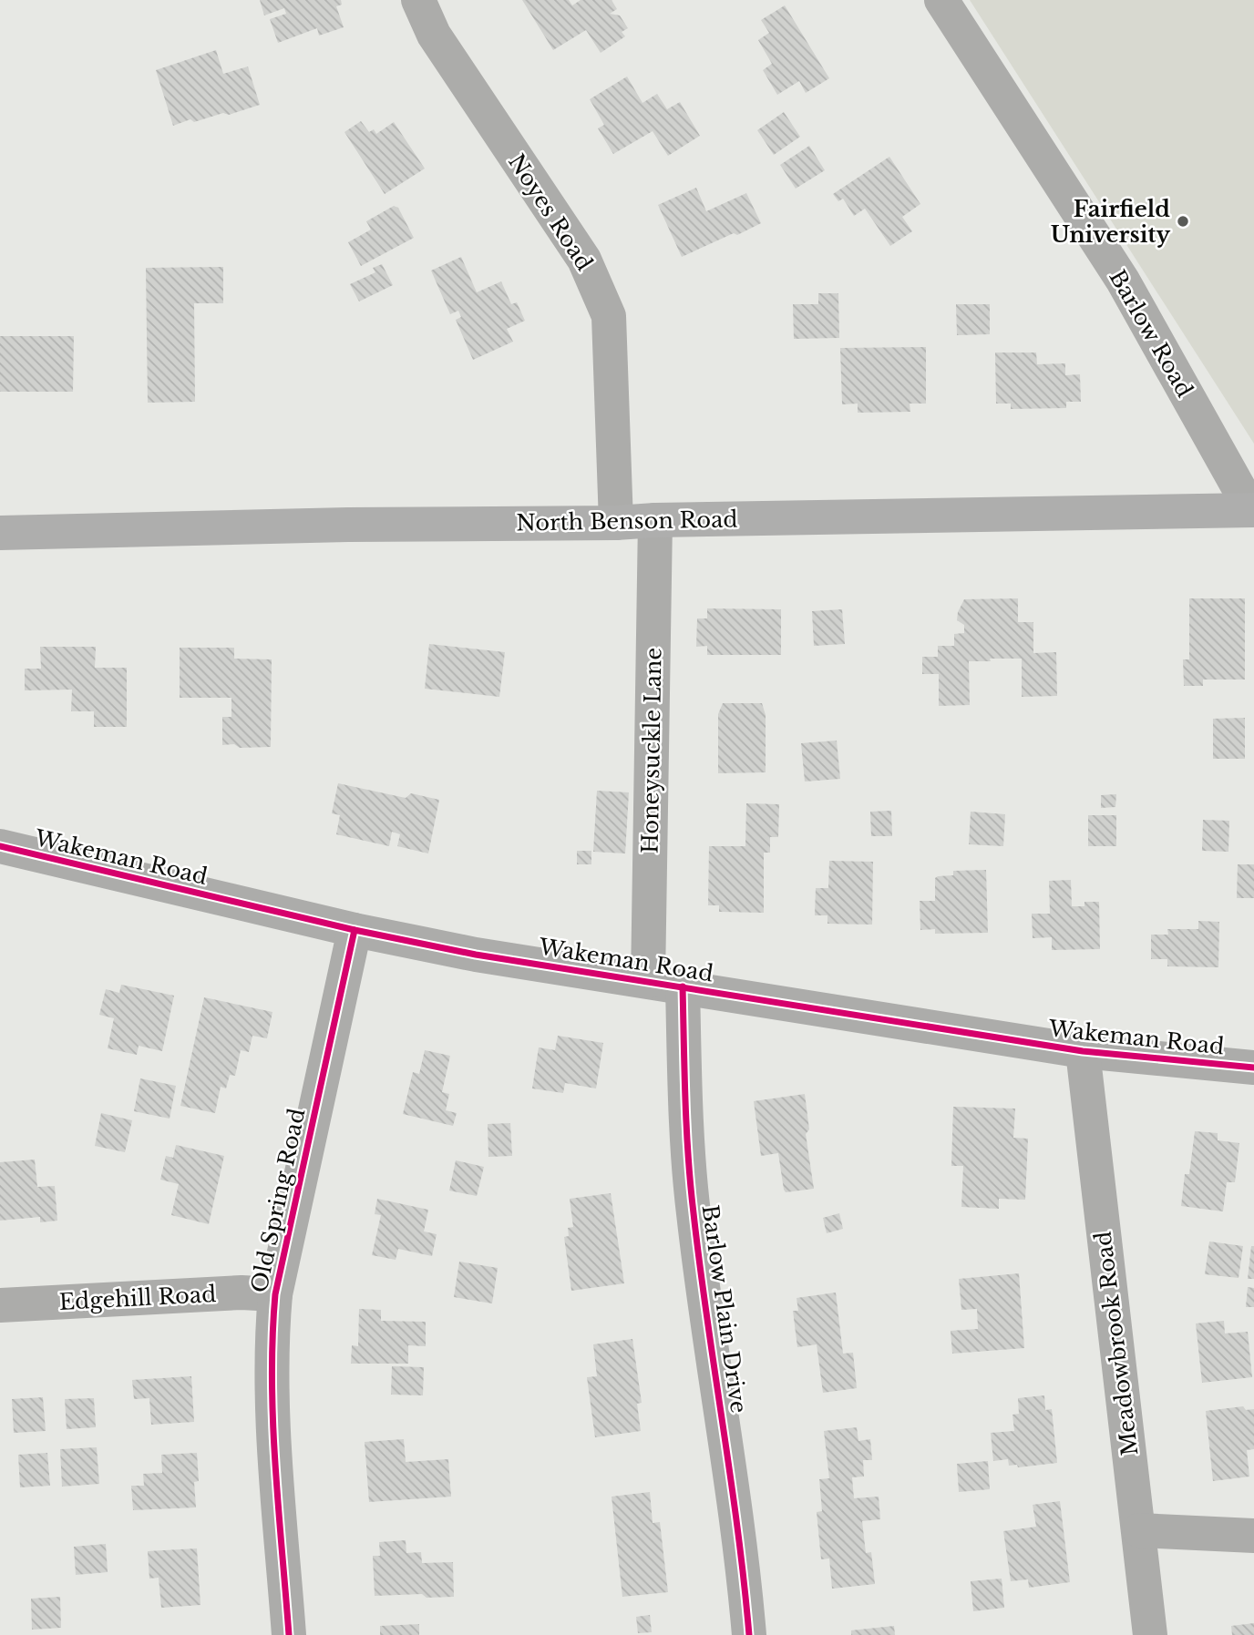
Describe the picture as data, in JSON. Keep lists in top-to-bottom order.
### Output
{
  "streets": {
    "main road": ["North Benson Road"],
    "street": [
      "Noyes Road",
      "Barlow Road",
      "Honeysuckle Lane",
      "Wakeman Road",
      "Old Spring Road",
      "Edgehill Road",
      "Barlow Plain Drive",
      "Meadowbrook Road"
    ]
  },
  "crossings": [
    ["Noyes Road", "North Benson Road"],
    ["Barlow Road", "North Benson Road"],
    ["North Benson Road", "Honeysuckle Lane"],
    ["Honeysuckle Lane", "Wakeman Road"],
    ["Wakeman Road", "Old Spring Road"],
    ["Wakeman Road", "Barlow Plain Drive"],
    ["Wakeman Road", "Meadowbrook Road"],
    ["Old Spring Road", "Edgehill Road"]
  ],
  "places": ["Fairfield University"]
}
